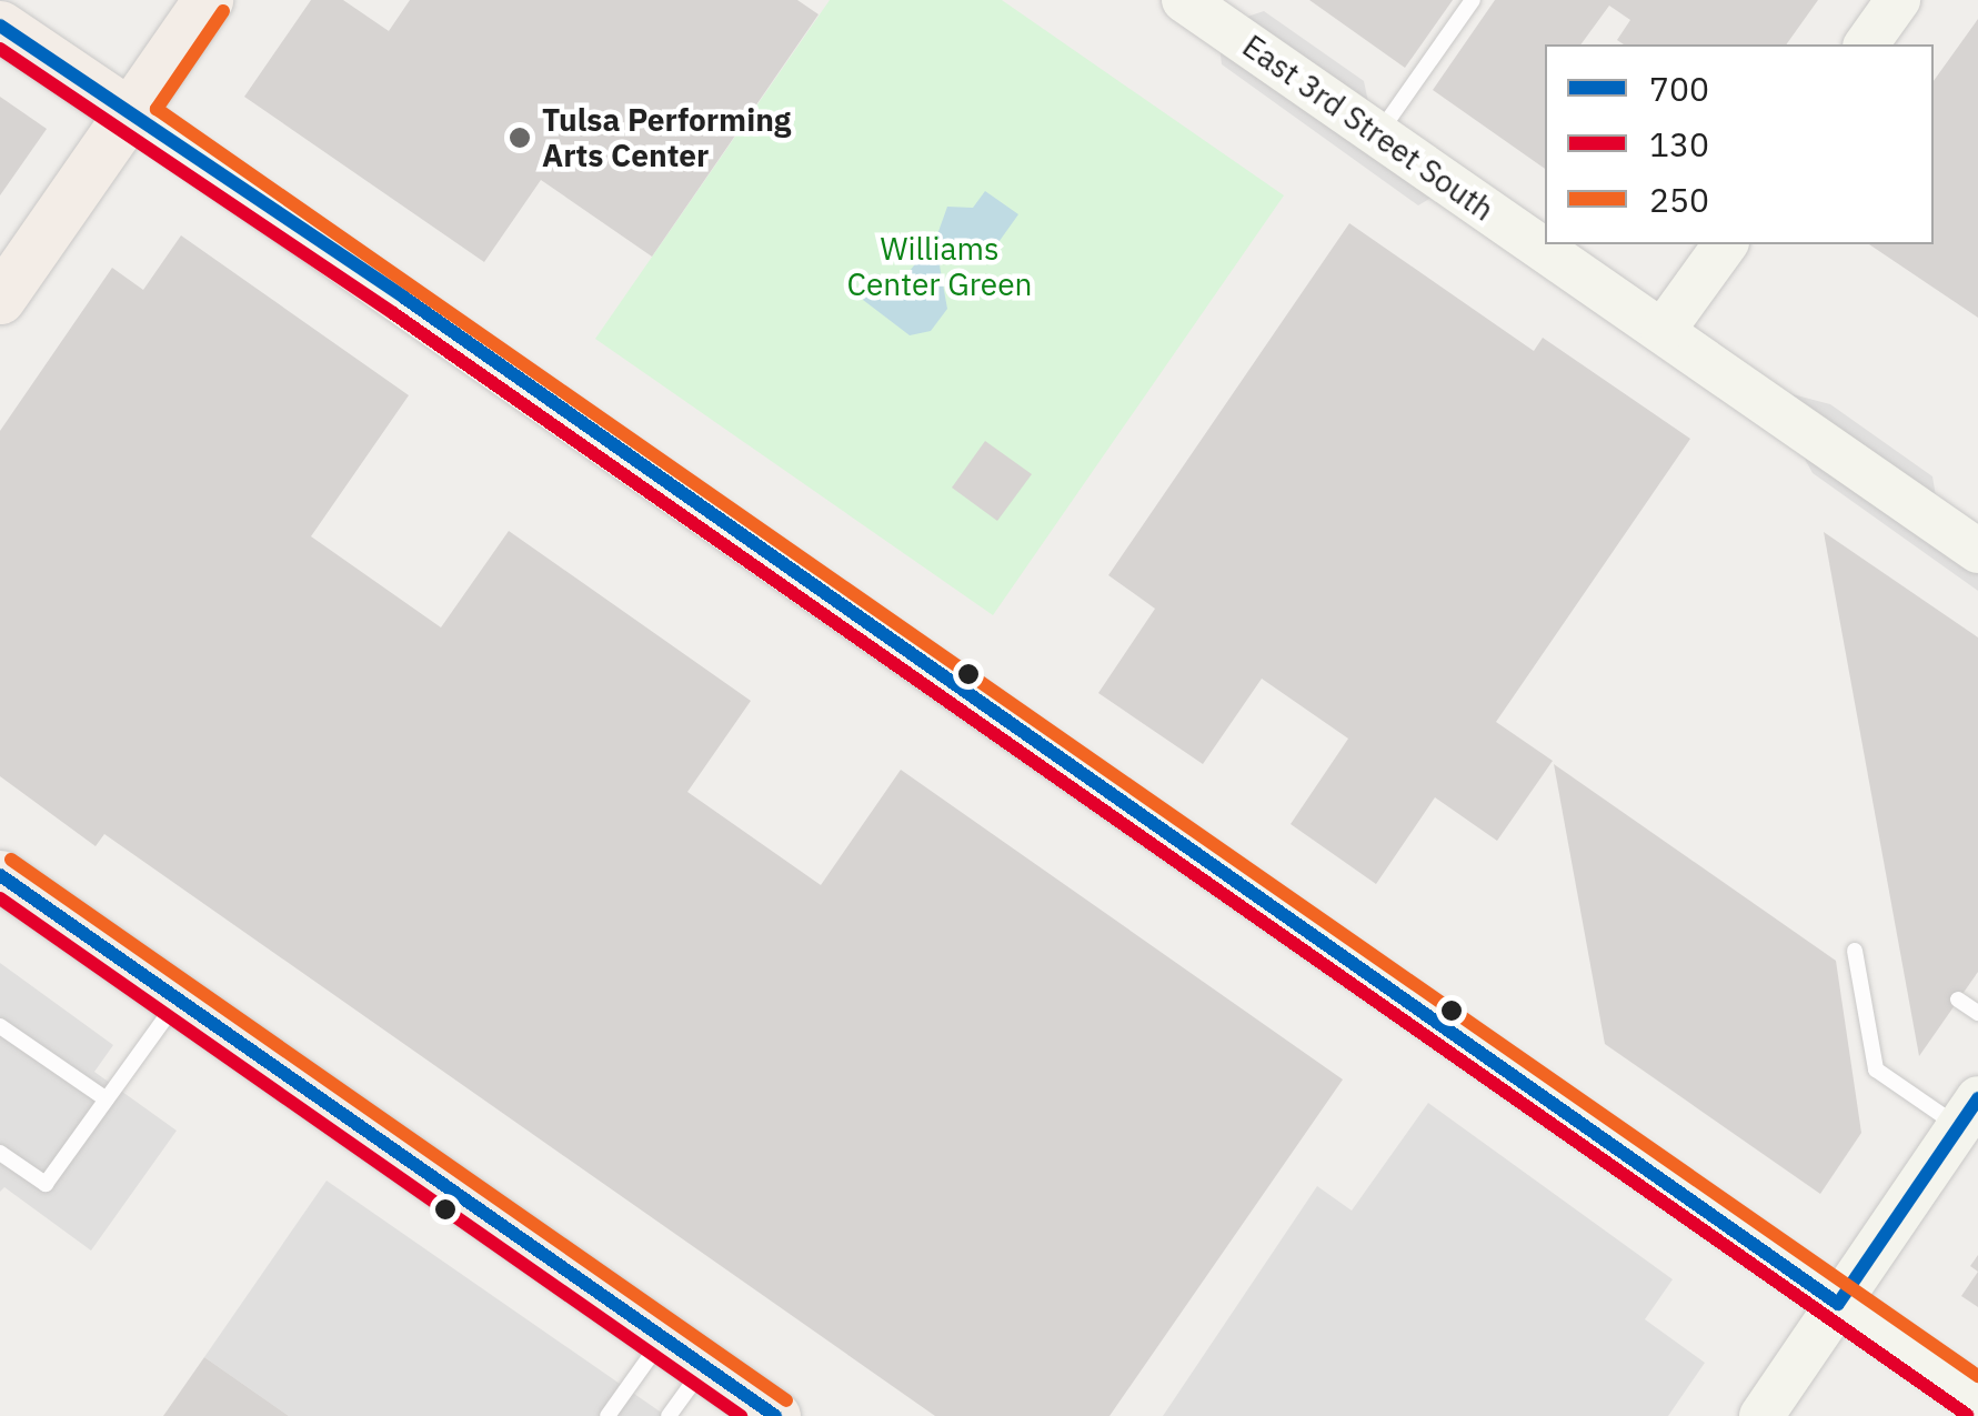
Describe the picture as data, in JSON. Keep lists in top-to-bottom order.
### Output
{
  "streets": {
    "main road": ["East 3rd Street South"]
  },
  "parks": ["Williams Center Green"],
  "places": ["Tulsa Performing Arts Center"],
  "lines": ["transit line 250", "transit line 700", "transit line 130"],
  "legend": ["700", "130", "250"]
}
